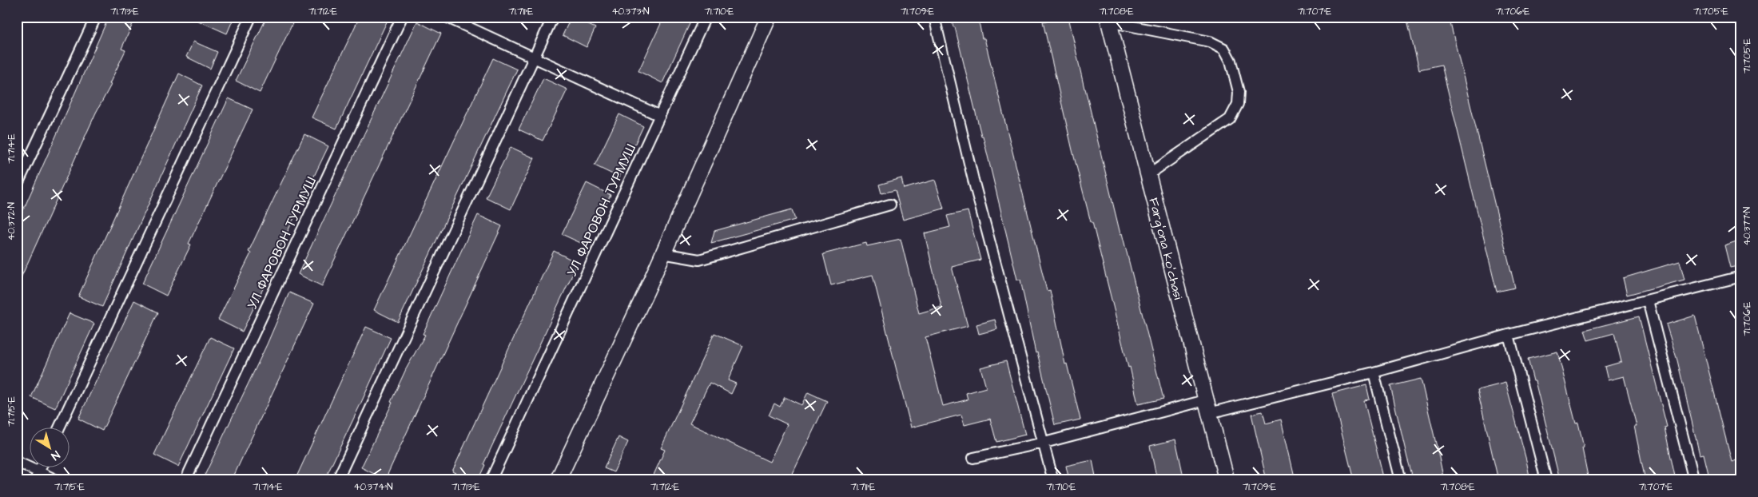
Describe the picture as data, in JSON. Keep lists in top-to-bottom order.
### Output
{
  "streets": {
    "main road": ["Fargʻona koʻchasi"],
    "street": ["УЛ ФАРОВОН ТУРМУШ"]
  },
  "north": "bottom right",
  "coordinates": [
    "71.713°E",
    "71.712°E",
    "71.711°E",
    "40.373°N",
    "71.710°E",
    "71.709°E",
    "71.708°E",
    "71.707°E",
    "71.706°E",
    "71.705°E",
    "71.714°E",
    "40.372°N",
    "40.377°N",
    "71.715°E",
    "40.374°N"
  ]
}
